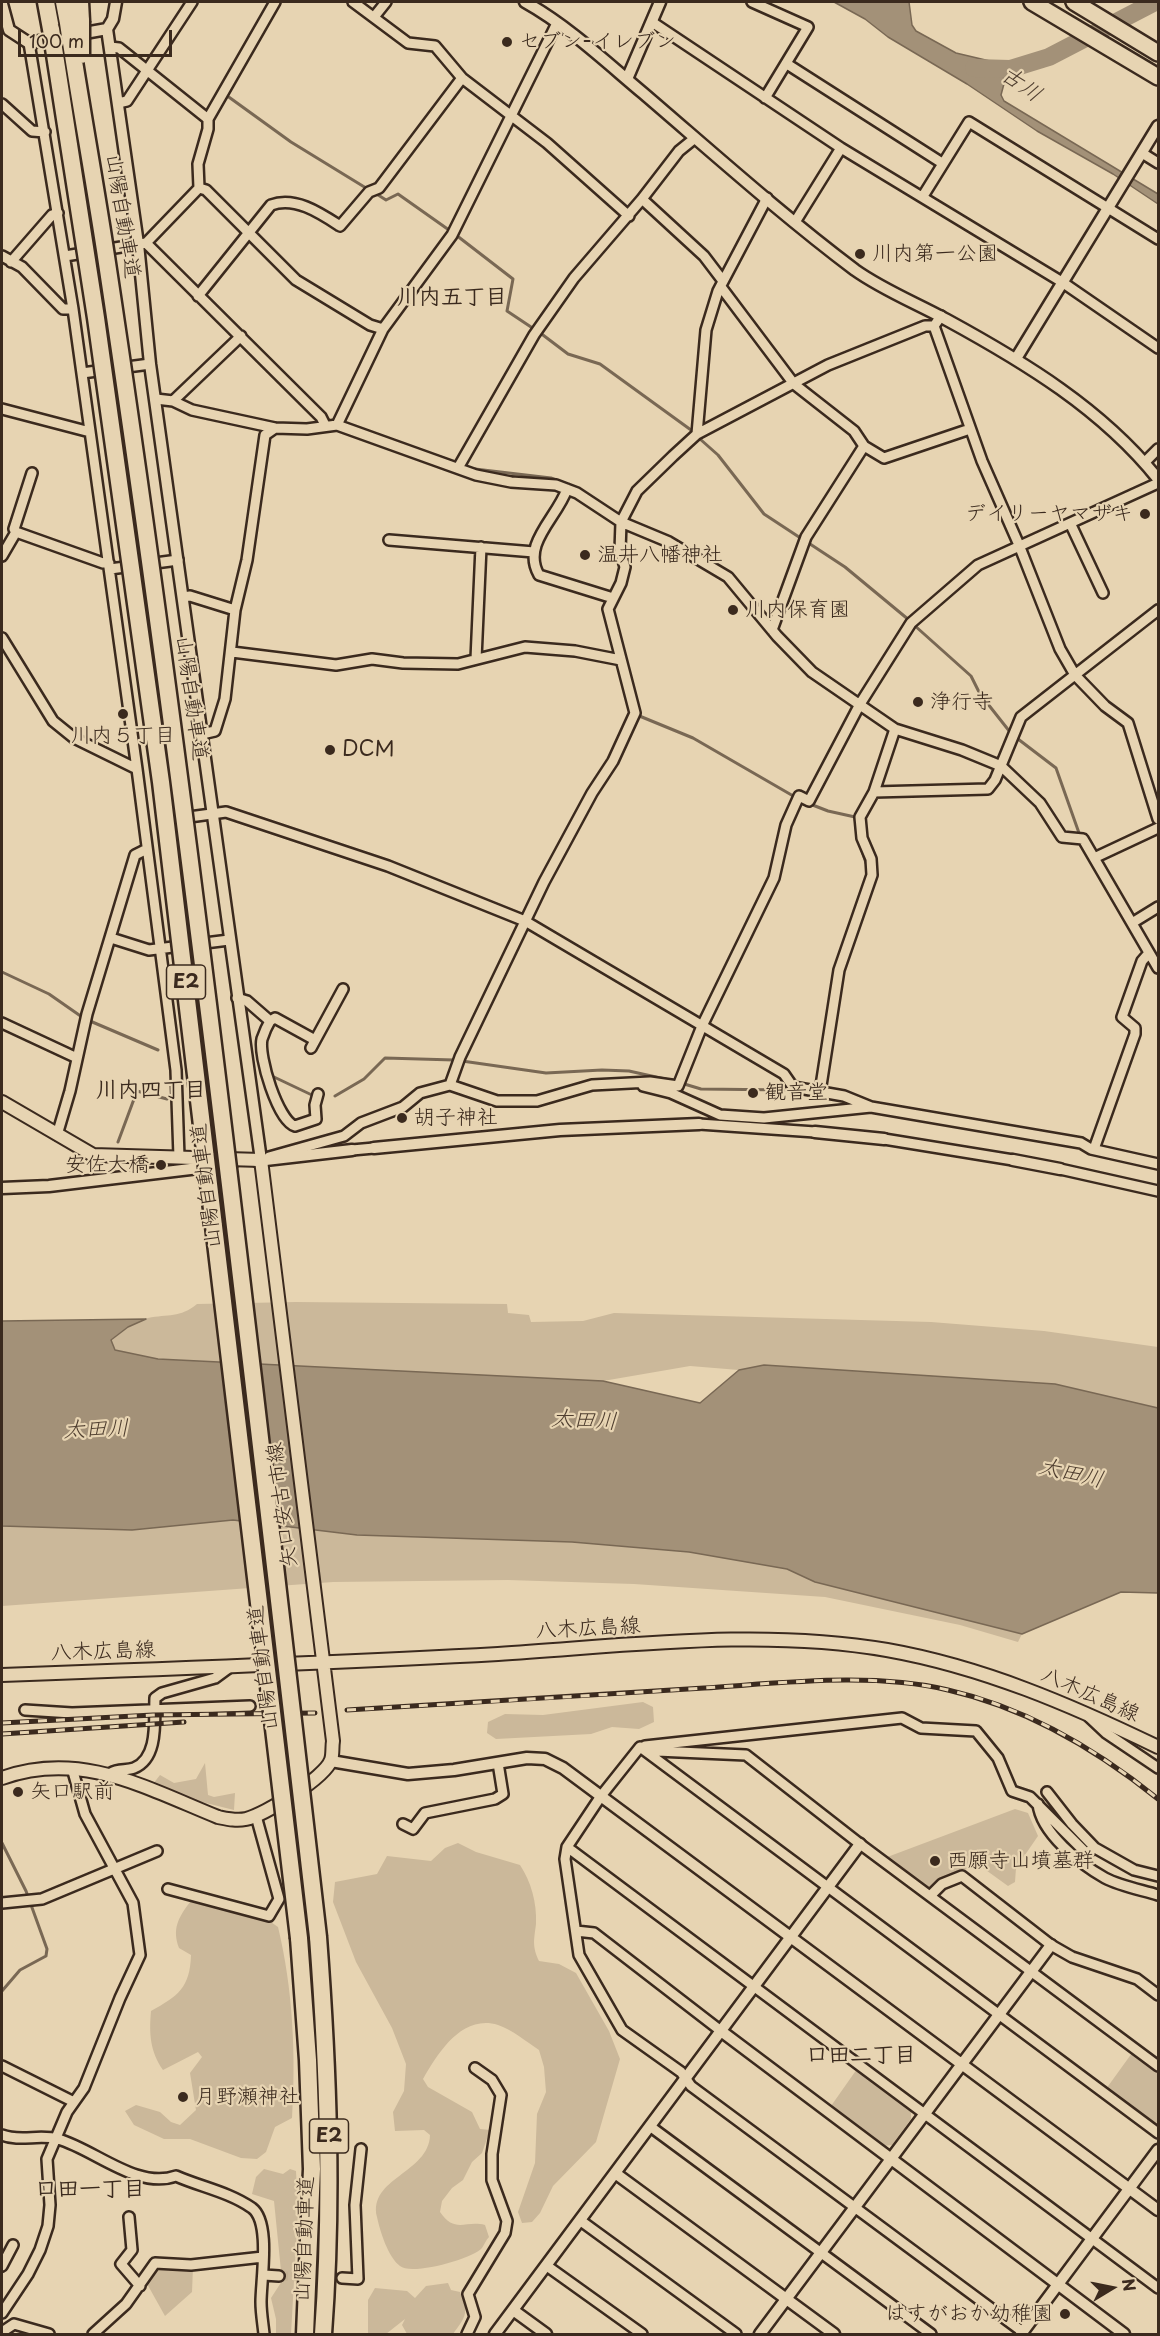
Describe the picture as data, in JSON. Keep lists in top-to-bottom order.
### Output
{
  "streets": {
    "highway": ["山陽自動車道", "E2"],
    "main road": ["矢口安古市線", "八木広島線"]
  },
  "crossings": [
    ["矢口安古市線", "八木広島線"]
  ],
  "districts": [
    "川内五丁目",
    "川内四丁目",
    "口田二丁目",
    "口田一丁目"
  ],
  "water": ["古川", "太田川"],
  "places": [
    "セブン-イレブン",
    "川内第一公園",
    "デイリーヤマザキ",
    "温井八幡神社",
    "川内保育園",
    "浄行寺",
    "川内５丁目",
    "DCM",
    "観音堂",
    "胡子神社",
    "安佐大橋",
    "矢口駅前",
    "西願寺山墳墓群",
    "月野瀬神社",
    "はすがおか幼稚園"
  ],
  "scale_bar": "100 m",
  "north": "right"
}
